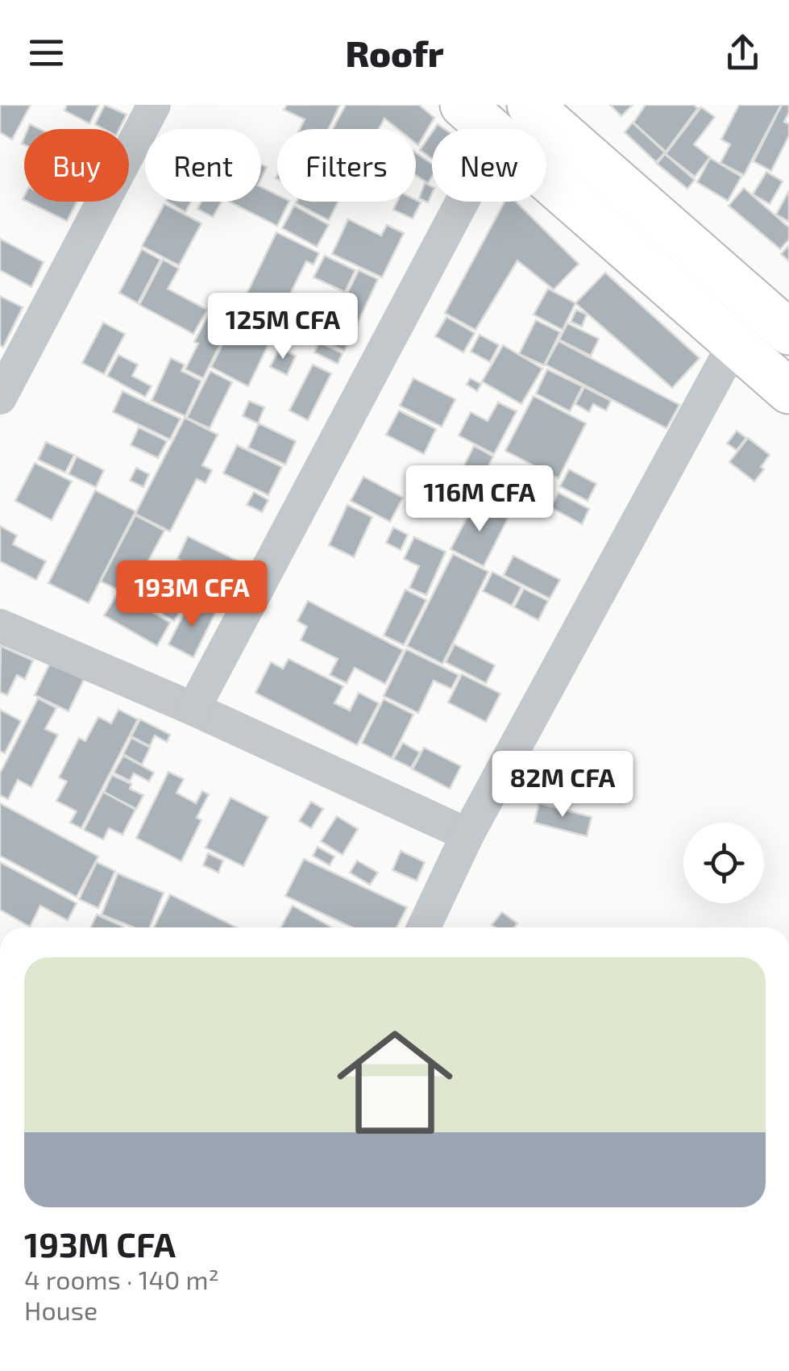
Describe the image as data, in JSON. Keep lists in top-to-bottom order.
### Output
{
  "page": {
    "header": "Roofr",
    "chip": [
      "Buy",
      "Rent",
      "Filters",
      "New"
    ],
    "price": [
      "125M CFA",
      "116M CFA",
      "193M CFA",
      "82M CFA"
    ],
    "list": [
      {
        "name": "193M CFA",
        "note": "4 rooms · 140 m² · House"
      }
    ]
  }
}
